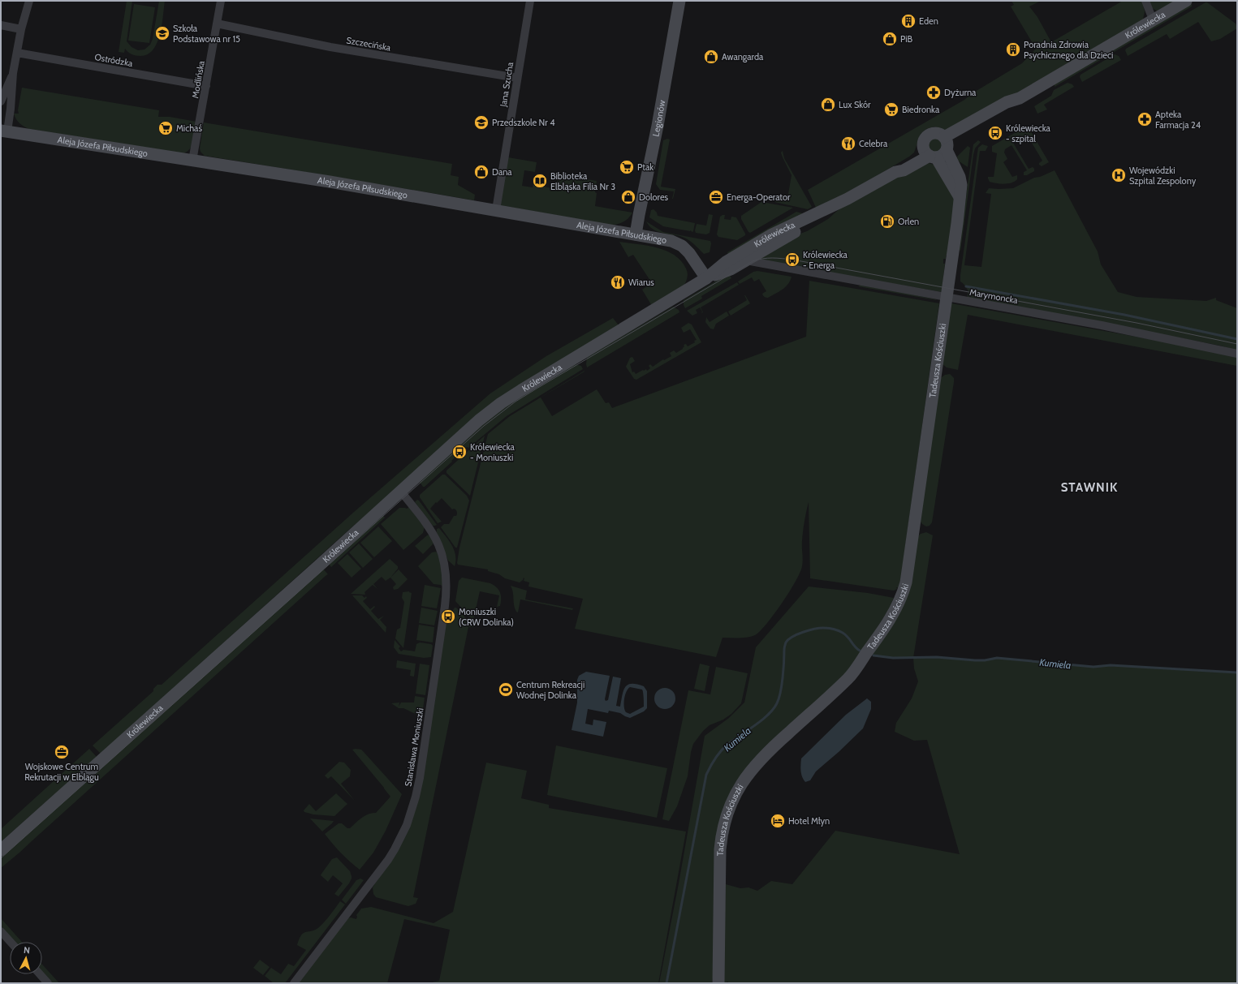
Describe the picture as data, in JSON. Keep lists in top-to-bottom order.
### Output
{
  "streets": {
    "main road": [
      "Królewiecka",
      "Legionów",
      "Aleja Józefa Piłsudskiego",
      "Tadeusza Kościuszki"
    ],
    "street": [
      "Szczecińska",
      "Ostródzka",
      "Modlińska",
      "Jana Szucha",
      "Marymoncka",
      "Stanisława Moniuszki"
    ]
  },
  "crossings": [
    ["Królewiecka", "Aleja Józefa Piłsudskiego"],
    ["Królewiecka", "Marymoncka"],
    ["Królewiecka", "Tadeusza Kościuszki"],
    ["Królewiecka", "Stanisława Moniuszki"],
    ["Szczecińska", "Modlińska"],
    ["Szczecińska", "Jana Szucha"],
    ["Ostródzka", "Modlińska"],
    ["Modlińska", "Aleja Józefa Piłsudskiego"],
    ["Jana Szucha", "Aleja Józefa Piłsudskiego"],
    ["Legionów", "Aleja Józefa Piłsudskiego"],
    ["Marymoncka", "Tadeusza Kościuszki"]
  ],
  "districts": ["STAWNIK"],
  "water": ["Kumiela"],
  "places": {
    "building": ["Eden", "Poradnia Zdrowia Psychicznego dla Dzieci"],
    "school or university": ["Szkoła Podstawowa nr 15", "Przedszkole Nr 4"],
    "shop": [
      "PiB",
      "Awangarda",
      "Lux Skór",
      "Dana",
      "Dolores"
    ],
    "pharmacy": ["Dyżurna", "Apteka Farmacja 24"],
    "supermarket": ["Biedronka", "Michaś", "Ptak"],
    "bus stop": [
      "Królewiecka - szpital",
      "Królewiecka - Energa",
      "Królewiecka - Moniuszki",
      "Moniuszki (CRW Dolinka)"
    ],
    "restaurant": ["Celebra", "Wiarus"],
    "hospital": ["Wojewódzki Szpital Zespolony"],
    "library": ["Biblioteka Elbląska Filia Nr 3"],
    "office": ["Energa-Operator", "Wojskowe Centrum Rekrutacji w Elblągu"],
    "fuel station": ["Orlen"],
    "sports": ["Centrum Rekreacji Wodnej Dolinka"],
    "hotel": ["Hotel Młyn"]
  },
  "north": "top"
}
